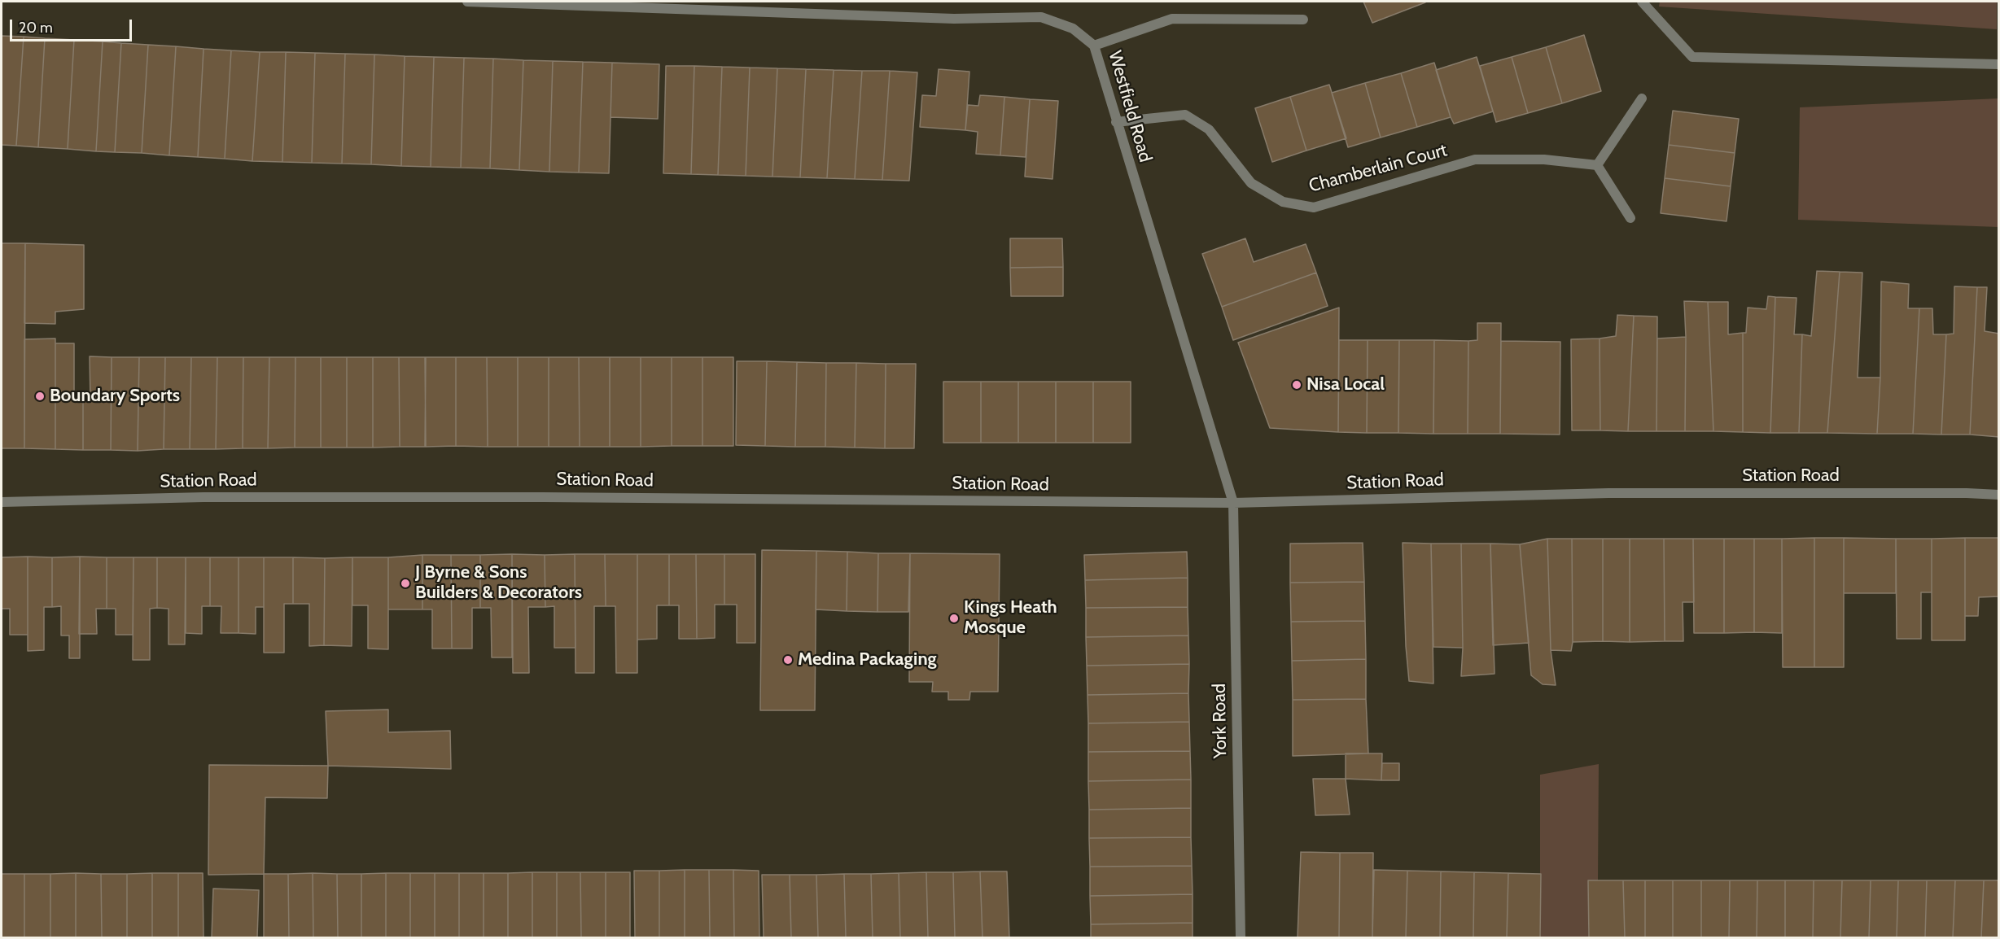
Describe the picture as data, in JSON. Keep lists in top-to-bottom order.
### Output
{
  "streets": {
    "street": [
      "Westfield Road",
      "Chamberlain Court",
      "Station Road",
      "York Road"
    ]
  },
  "crossings": [
    ["Westfield Road", "Chamberlain Court"],
    ["Westfield Road", "Station Road"],
    ["Westfield Road", "York Road"],
    ["Station Road", "York Road"]
  ],
  "places": [
    "Nisa Local",
    "Boundary Sports",
    "J Byrne & Sons Builders & Decorators",
    "Kings Heath Mosque",
    "Medina Packaging"
  ],
  "scale_bar": "20 m"
}
